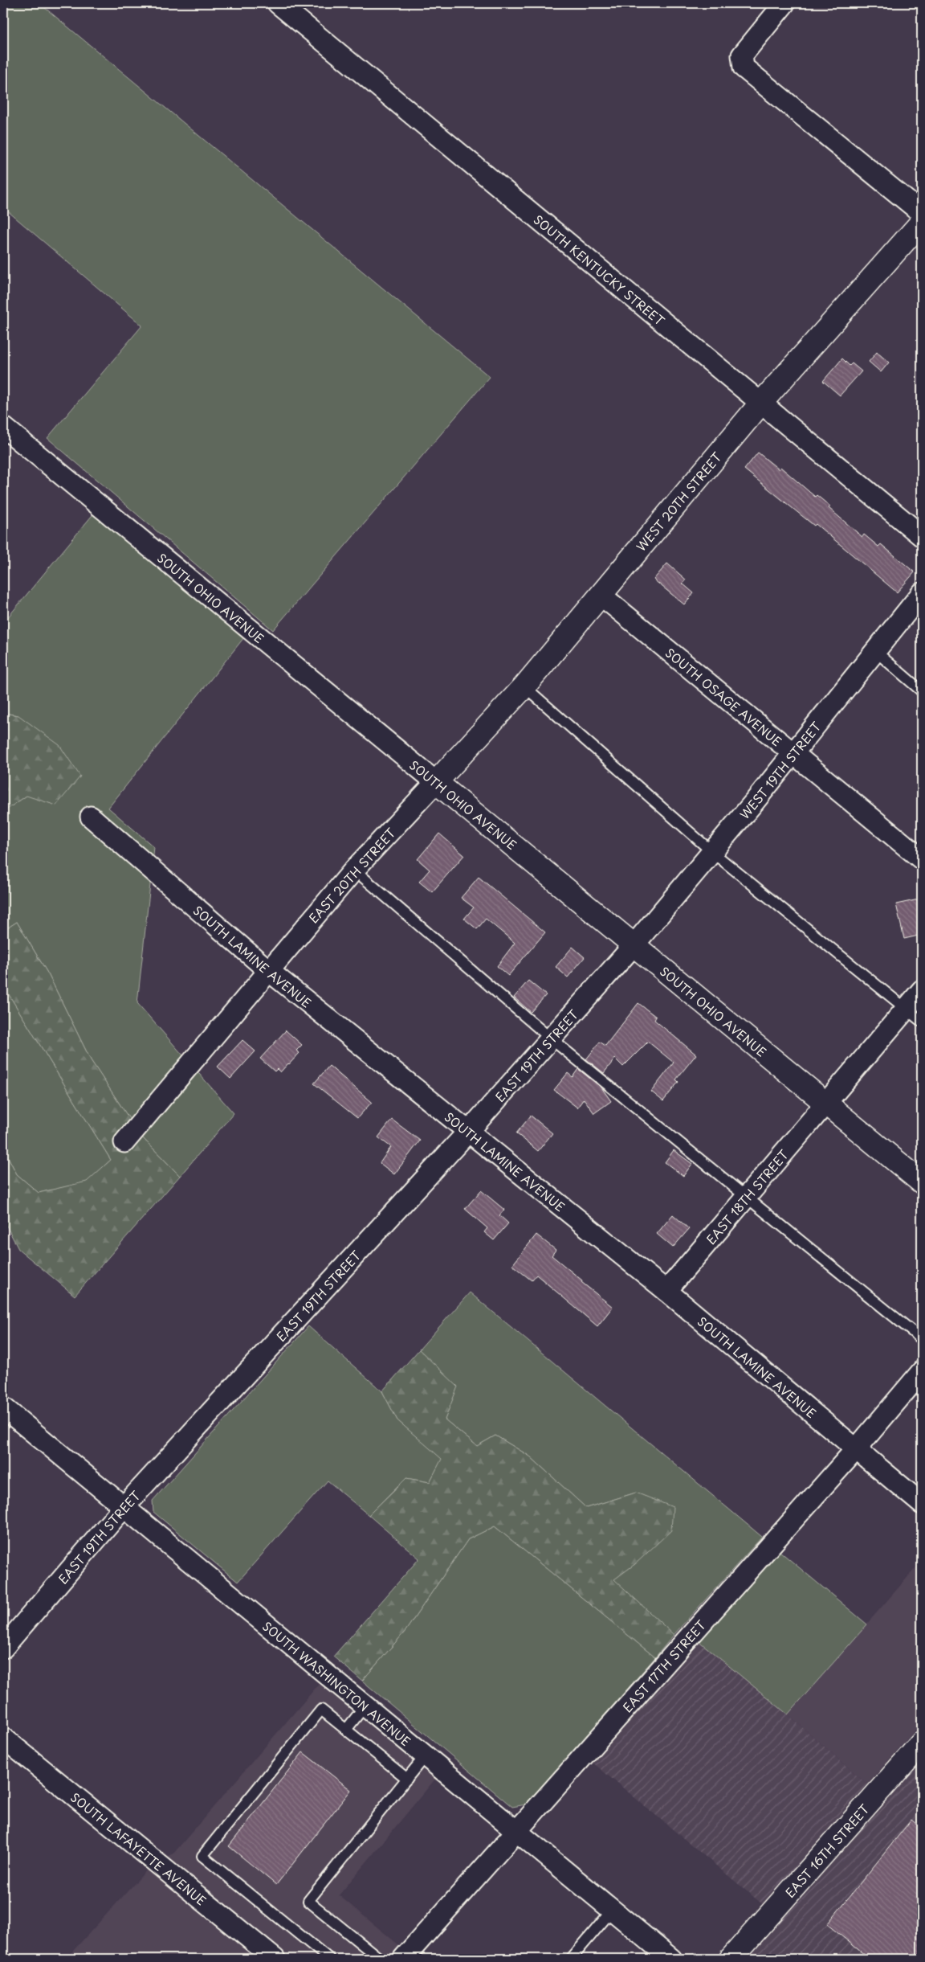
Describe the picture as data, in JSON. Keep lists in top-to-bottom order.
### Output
{
  "streets": {
    "street": [
      "SOUTH KENTUCKY STREET",
      "WEST 20TH STREET",
      "SOUTH OHIO AVENUE",
      "SOUTH OSAGE AVENUE",
      "WEST 19TH STREET",
      "EAST 20TH STREET",
      "SOUTH LAMINE AVENUE",
      "EAST 19TH STREET",
      "EAST 18TH STREET",
      "EAST 17TH STREET",
      "SOUTH WASHINGTON AVENUE",
      "SOUTH LAFAYETTE AVENUE",
      "EAST 16TH STREET"
    ]
  },
  "crossings": [
    ["SOUTH KENTUCKY STREET", "WEST 20TH STREET"],
    ["WEST 20TH STREET", "SOUTH OHIO AVENUE"],
    ["WEST 20TH STREET", "SOUTH OSAGE AVENUE"],
    ["WEST 20TH STREET", "EAST 20TH STREET"],
    ["SOUTH OHIO AVENUE", "WEST 19TH STREET"],
    ["SOUTH OHIO AVENUE", "EAST 20TH STREET"],
    ["SOUTH OHIO AVENUE", "EAST 19TH STREET"],
    ["SOUTH OHIO AVENUE", "EAST 18TH STREET"],
    ["SOUTH OSAGE AVENUE", "WEST 19TH STREET"],
    ["WEST 19TH STREET", "EAST 19TH STREET"],
    ["EAST 20TH STREET", "SOUTH LAMINE AVENUE"],
    ["SOUTH LAMINE AVENUE", "EAST 19TH STREET"],
    ["SOUTH LAMINE AVENUE", "EAST 18TH STREET"],
    ["SOUTH LAMINE AVENUE", "EAST 17TH STREET"],
    ["EAST 19TH STREET", "SOUTH WASHINGTON AVENUE"],
    ["EAST 17TH STREET", "SOUTH WASHINGTON AVENUE"]
  ]
}
